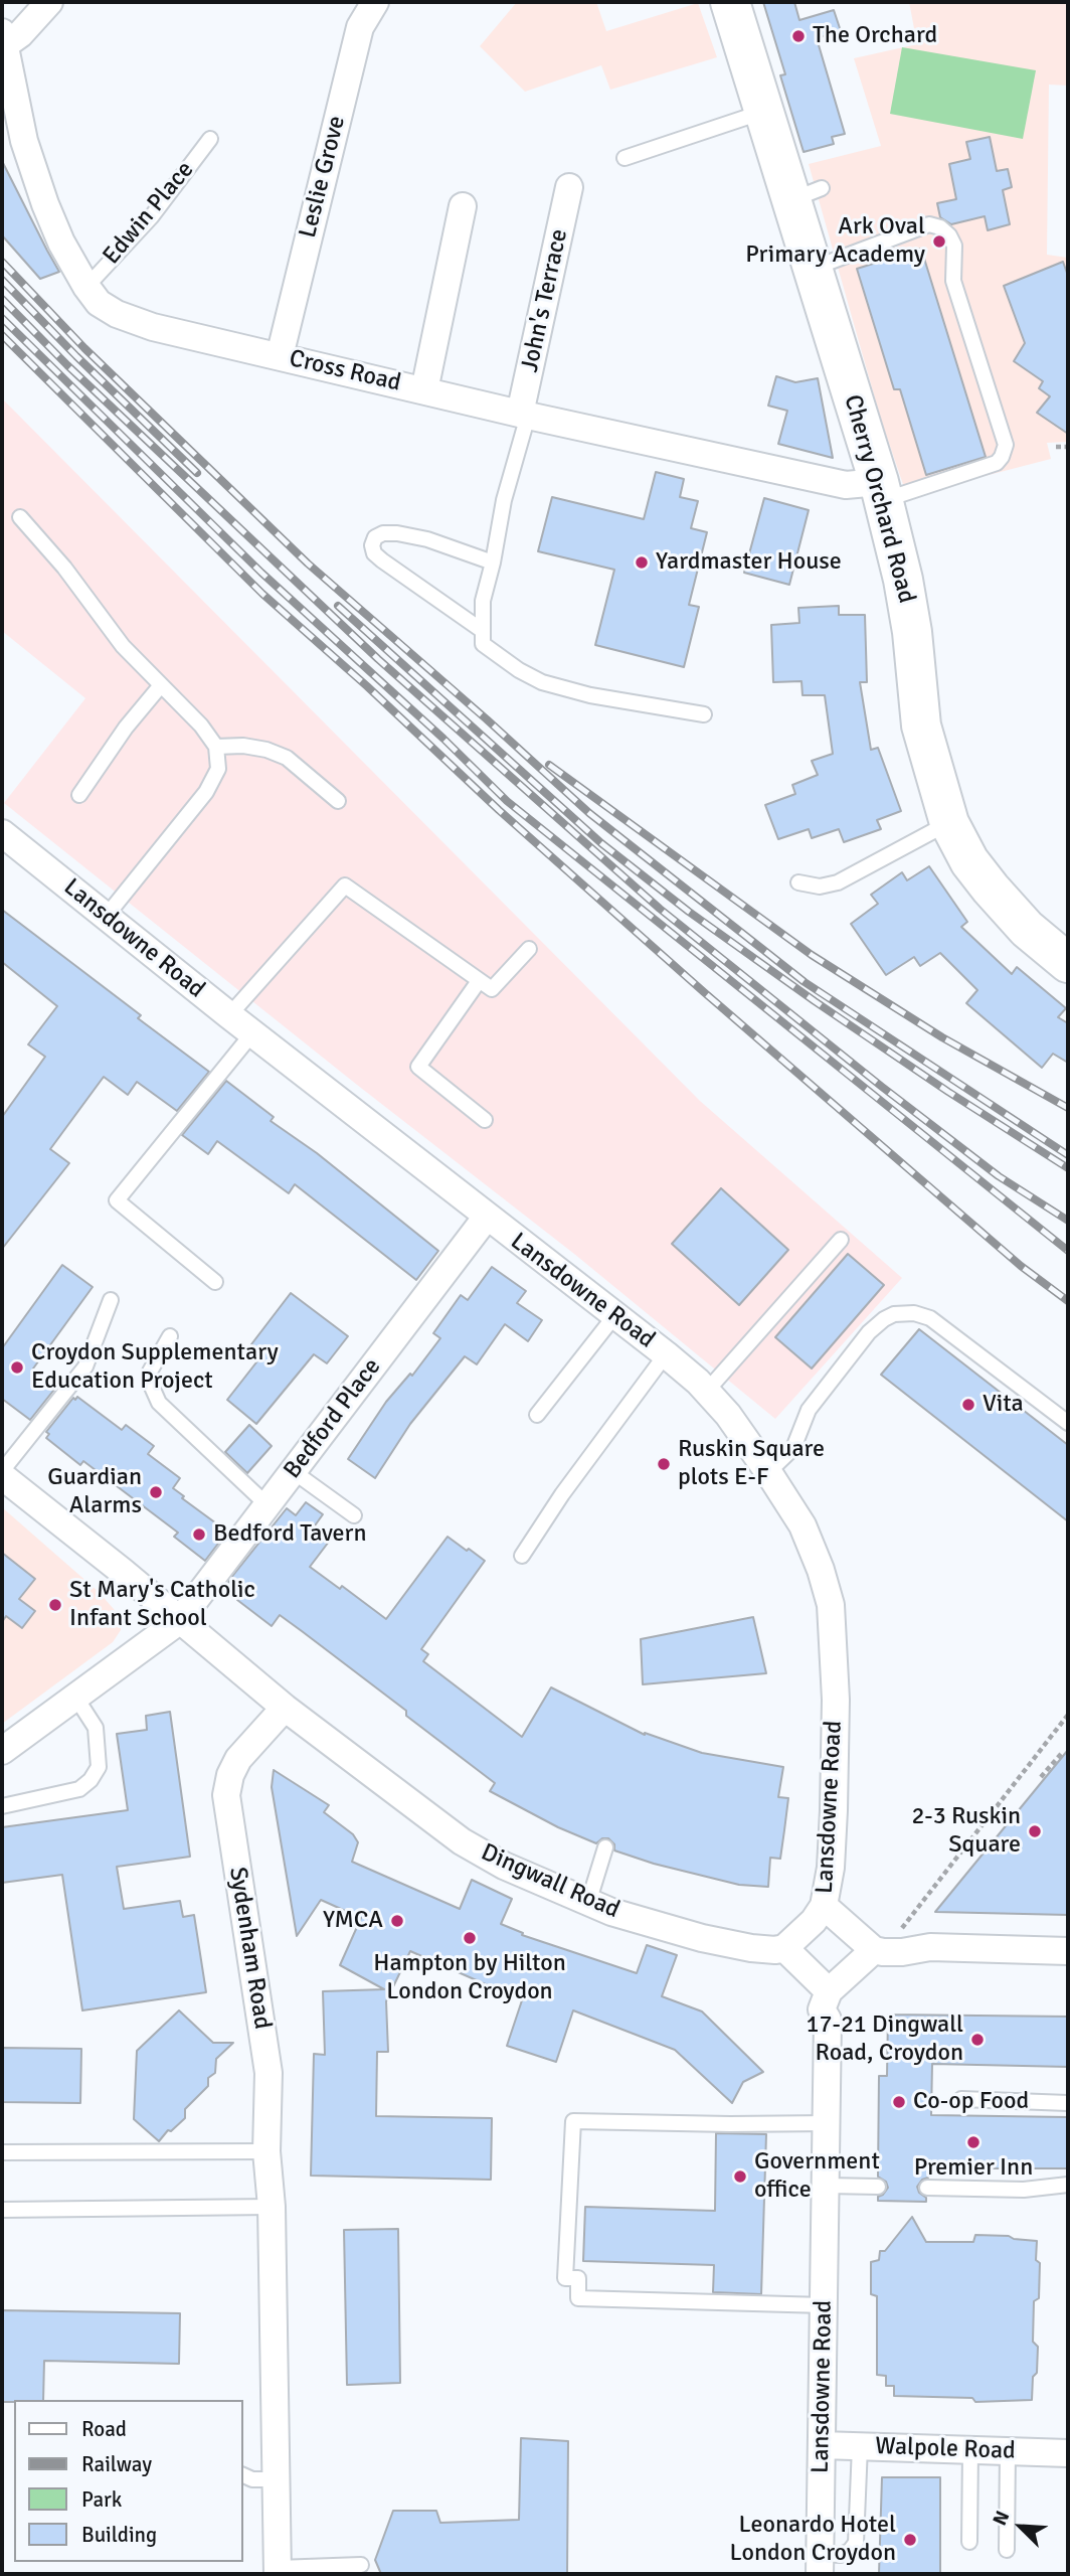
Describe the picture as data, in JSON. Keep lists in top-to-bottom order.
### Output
{
  "streets": {
    "street": [
      "Leslie Grove",
      "John's Terrace",
      "Cross Road",
      "Cherry Orchard Road",
      "Lansdowne Road",
      "Bedford Place",
      "Dingwall Road",
      "Sydenham Road",
      "Walpole Road"
    ],
    "lane": ["Edwin Place"]
  },
  "crossings": [
    ["Leslie Grove", "Cross Road"],
    ["Edwin Place", "Cross Road"],
    ["John's Terrace", "Cross Road"],
    ["Cross Road", "Cherry Orchard Road"],
    ["Lansdowne Road", "Bedford Place"],
    ["Lansdowne Road", "Dingwall Road"],
    ["Lansdowne Road", "Walpole Road"],
    ["Dingwall Road", "Sydenham Road"]
  ],
  "places": [
    "The Orchard",
    "Ark Oval Primary Academy",
    "Yardmaster House",
    "Croydon Supplementary Education Project",
    "Vita",
    "Ruskin Square plots E-F",
    "Guardian Alarms",
    "Bedford Tavern",
    "St Mary's Catholic Infant School",
    "2-3 Ruskin Square",
    "YMCA",
    "Hampton by Hilton London Croydon",
    "17-21 Dingwall Road, Croydon",
    "Co-op Food",
    "Premier Inn",
    "Government office",
    "Leonardo Hotel London Croydon"
  ],
  "legend": [
    "Road",
    "Railway",
    "Park",
    "Building"
  ],
  "north": "top left"
}
